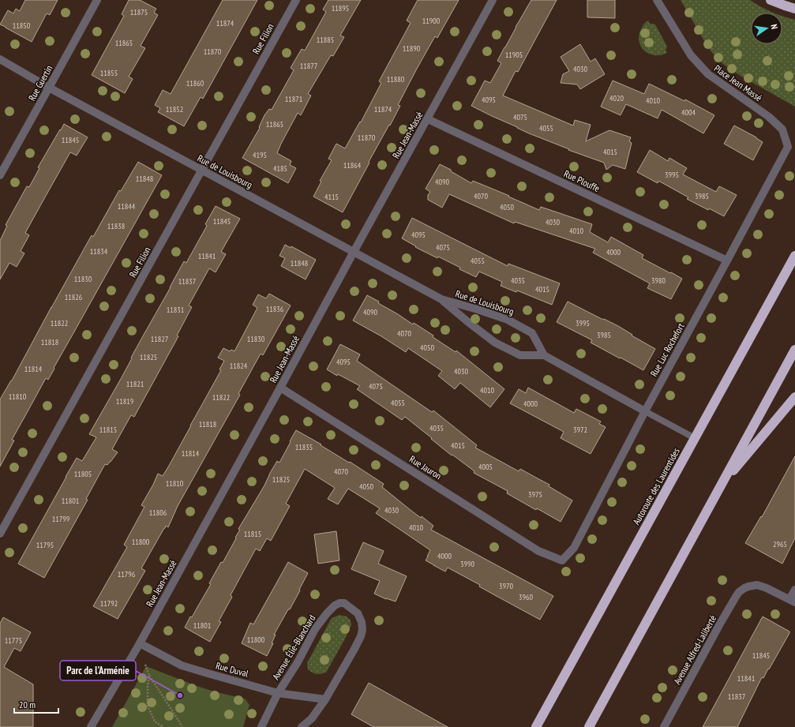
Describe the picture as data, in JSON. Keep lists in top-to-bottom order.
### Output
{
  "streets": {
    "highway": ["Autoroute des Laurentides"],
    "street": [
      "Rue Filion",
      "Rue Guertin",
      "Place Jean Massé",
      "Rue Jean-Massé",
      "Rue de Louisbourg",
      "Rue Plouffe",
      "Rue Luc Rochefort",
      "Rue Jauron",
      "Avenue Élie-Blanchard",
      "Avenue Alfred-Laliberté",
      "Rue Duval"
    ]
  },
  "crossings": [
    ["Rue Filion", "Rue de Louisbourg"],
    ["Rue Guertin", "Rue de Louisbourg"],
    ["Place Jean Massé", "Rue Luc Rochefort"],
    ["Rue Jean-Massé", "Rue de Louisbourg"],
    ["Rue Jean-Massé", "Rue Plouffe"],
    ["Rue Jean-Massé", "Rue Jauron"],
    ["Rue Jean-Massé", "Rue Duval"],
    ["Rue de Louisbourg", "Rue Luc Rochefort"],
    ["Rue Plouffe", "Rue Luc Rochefort"],
    ["Rue Luc Rochefort", "Rue Jauron"],
    ["Avenue Élie-Blanchard", "Rue Duval"]
  ],
  "places": ["Parc de l'Arménie"],
  "house_numbers": [
    "11895",
    "11875",
    "11900",
    "11874",
    "11850",
    "11885",
    "11865",
    "11890",
    "11870",
    "11905",
    "11877",
    "4030",
    "11855",
    "11880",
    "11860",
    "4020",
    "11871",
    "4095",
    "4010",
    "11852",
    "11874",
    "4004",
    "4075",
    "11865",
    "4055",
    "11870",
    "11845",
    "4015",
    "4195",
    "11864",
    "4185",
    "3995",
    "11848",
    "4090",
    "4070",
    "3985",
    "4115",
    "11844",
    "4050",
    "11845",
    "4030",
    "11838",
    "4010",
    "4095",
    "4075",
    "11834",
    "4000",
    "11841",
    "4055",
    "11848",
    "11830",
    "4035",
    "3980",
    "11837",
    "4015",
    "11826",
    "11836",
    "11831",
    "4090",
    "11822",
    "3995",
    "4070",
    "3985",
    "11827",
    "11830",
    "11818",
    "4050",
    "11825",
    "4095",
    "11824",
    "11814",
    "4030",
    "11821",
    "4075",
    "4010",
    "11810",
    "11822",
    "11819",
    "4055",
    "4000",
    "11818",
    "4035",
    "11815",
    "3972",
    "4015",
    "11835",
    "11814",
    "4005",
    "4070",
    "11805",
    "11825",
    "11810",
    "4050",
    "3975",
    "11801",
    "4030",
    "11806",
    "11799",
    "4010",
    "11815",
    "11800",
    "2965",
    "11795",
    "4000",
    "3990",
    "11796",
    "3970",
    "3960",
    "11792",
    "11801",
    "11800",
    "11775",
    "11845",
    "11841",
    "11837"
  ],
  "scale_bar": "20 m",
  "north": "right"
}
